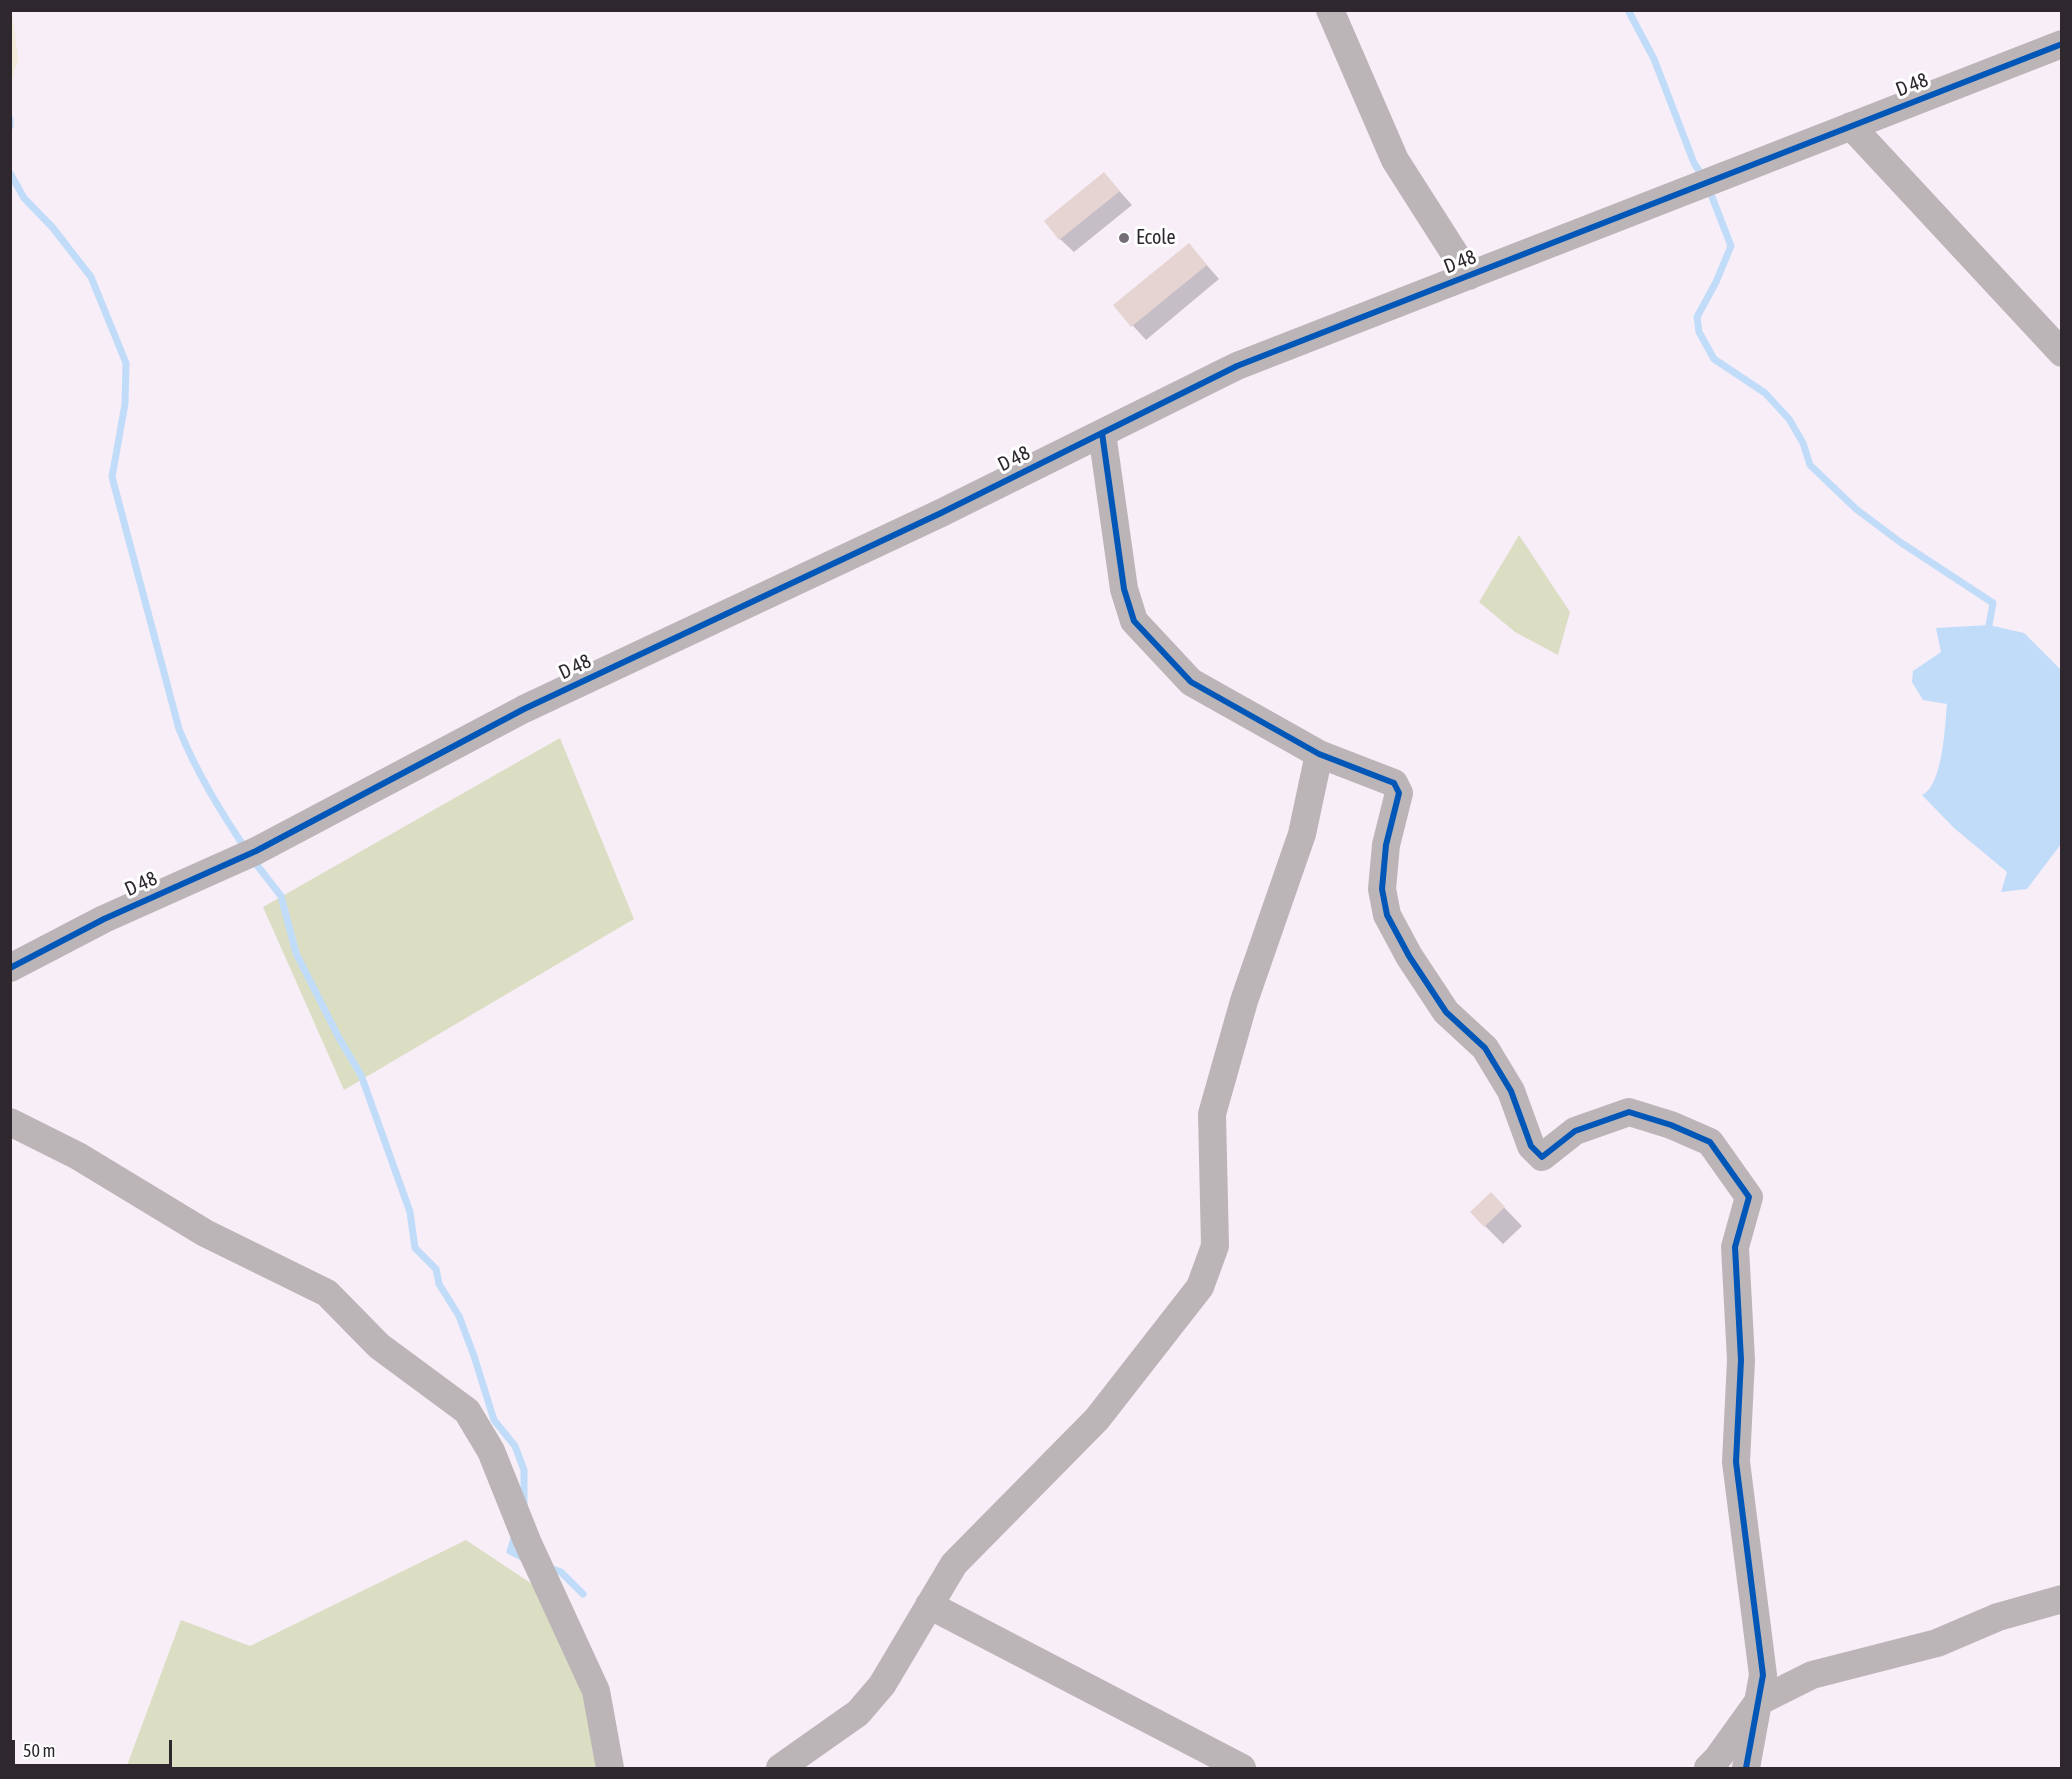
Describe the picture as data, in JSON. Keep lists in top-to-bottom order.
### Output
{
  "streets": {
    "street": ["D 48"]
  },
  "places": ["Ecole"],
  "scale_bar": "50 m"
}
